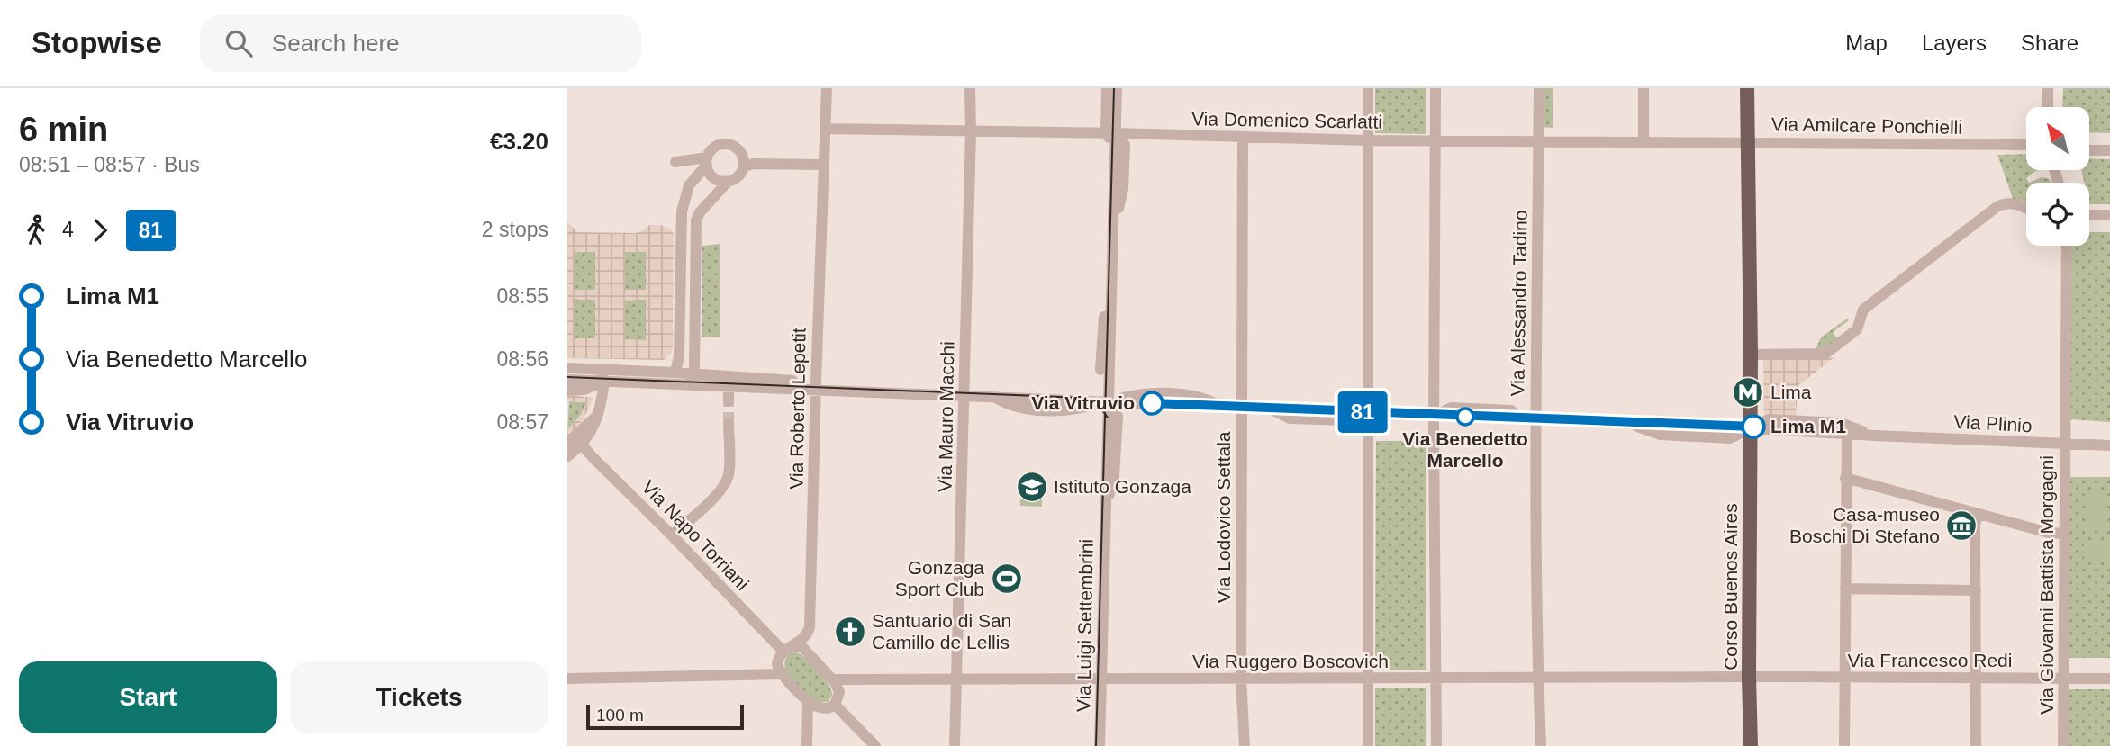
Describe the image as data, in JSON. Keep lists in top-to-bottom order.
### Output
{
  "streets": {
    "main road": ["Corso Buenos Aires"],
    "street": [
      "Via Domenico Scarlatti",
      "Via Amilcare Ponchielli",
      "Via Alessandro Tadino",
      "Via Roberto Lepetit",
      "Via Mauro Macchi",
      "Via Plinio",
      "Via Lodovico Settala",
      "Via Napo Torriani",
      "Via Giovanni Battista Morgagni",
      "Via Luigi Settembrini",
      "Via Francesco Redi",
      "Via Ruggero Boscovich"
    ]
  },
  "crossings": [
    ["Via Domenico Scarlatti", "Via Amilcare Ponchielli"],
    ["Via Domenico Scarlatti", "Via Alessandro Tadino"],
    ["Via Domenico Scarlatti", "Via Roberto Lepetit"],
    ["Via Domenico Scarlatti", "Via Mauro Macchi"],
    ["Via Domenico Scarlatti", "Via Lodovico Settala"],
    ["Via Domenico Scarlatti", "Via Luigi Settembrini"],
    ["Via Alessandro Tadino", "Via Ruggero Boscovich"],
    ["Via Roberto Lepetit", "Via Napo Torriani"],
    ["Via Mauro Macchi", "Via Ruggero Boscovich"],
    ["Via Plinio", "Via Giovanni Battista Morgagni"],
    ["Via Plinio", "Corso Buenos Aires"],
    ["Via Lodovico Settala", "Via Ruggero Boscovich"],
    ["Via Napo Torriani", "Via Ruggero Boscovich"],
    ["Via Giovanni Battista Morgagni", "Via Francesco Redi"],
    ["Corso Buenos Aires", "Via Francesco Redi"],
    ["Corso Buenos Aires", "Via Ruggero Boscovich"],
    ["Via Luigi Settembrini", "Via Ruggero Boscovich"],
    ["Via Francesco Redi", "Via Ruggero Boscovich"]
  ],
  "places": {
    "metro station": ["Lima"],
    "other": ["Via Vitruvio", "Via Benedetto Marcello", "Lima M1"],
    "school or university": ["Istituto Gonzaga"],
    "museum": ["Casa-museo Boschi Di Stefano"],
    "sports": ["Gonzaga Sport Club"],
    "church": ["Santuario di San Camillo de Lellis"]
  },
  "lines": ["bus line 81"],
  "scale_bar": "100 m",
  "north": "top left",
  "page": {
    "header": "Stopwise",
    "search": "Search here",
    "nav": ["Map", "Layers", "Share"],
    "heading": ["6 min", "08:51 – 08:57 · Bus", "€3.20"],
    "on_map": "81",
    "legs": ["4", "81", "2 stops"],
    "list": [
      {
        "name": "Lima M1",
        "value": "08:55"
      },
      {
        "name": "Via Benedetto Marcello",
        "value": "08:56"
      },
      {
        "name": "Via Vitruvio",
        "value": "08:57"
      }
    ],
    "buttons": ["Start", "Tickets"],
    "scale": "100 m"
  }
}
